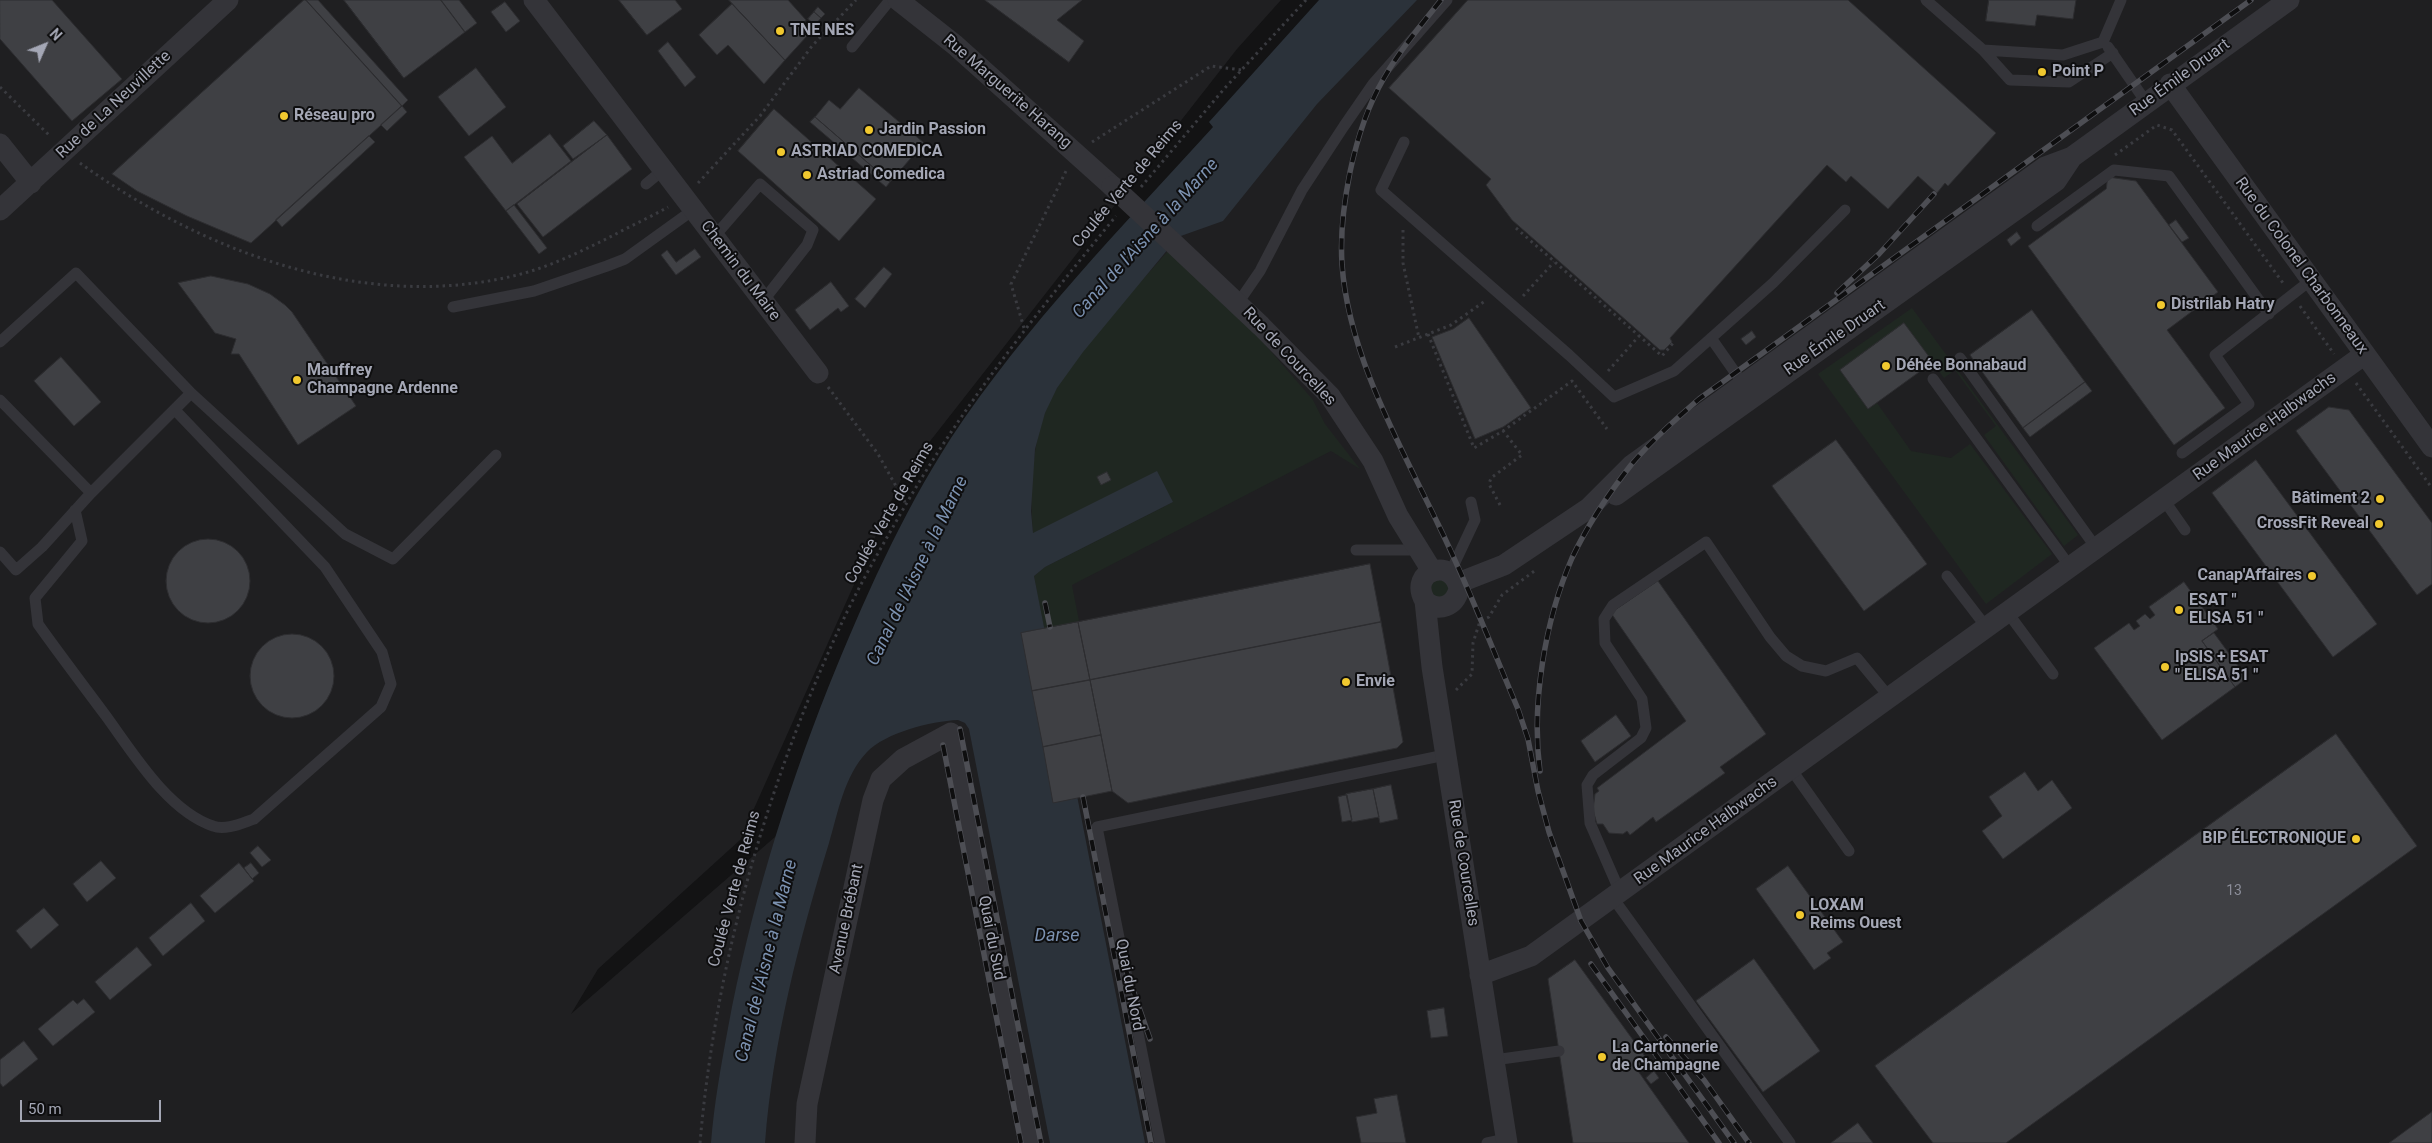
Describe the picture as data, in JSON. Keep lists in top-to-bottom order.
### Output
{
  "streets": {
    "street": [
      "Rue Émile Druart",
      "Rue Marguerite Harang",
      "Rue de La Neuvillette",
      "Rue du Colonel Charbonneaux",
      "Chemin du Maire",
      "Rue de Courcelles",
      "Rue Maurice Halbwachs",
      "Avenue Brébant",
      "Quai du Sud"
    ],
    "lane": ["Quai du Nord"],
    "path": ["Coulée Verte de Reims"]
  },
  "crossings": [
    ["Rue Émile Druart", "Rue du Colonel Charbonneaux"],
    ["Rue Émile Druart", "Rue de Courcelles"],
    ["Rue Marguerite Harang", "Rue de Courcelles"],
    ["Rue du Colonel Charbonneaux", "Rue Maurice Halbwachs"],
    ["Rue de Courcelles", "Rue Maurice Halbwachs"],
    ["Rue de Courcelles", "Quai du Nord"],
    ["Avenue Brébant", "Quai du Sud"]
  ],
  "water": ["Canal de l'Aisne à la Marne", "Darse"],
  "places": [
    "TNE NES",
    "Point P",
    "Réseau pro",
    "Jardin Passion",
    "ASTRIAD COMEDICA",
    "Astriad Comedica",
    "Distrilab Hatry",
    "Déhée Bonnabaud",
    "Mauffrey Champagne Ardenne",
    "Bâtiment 2",
    "CrossFit Reveal",
    "Canap'Affaires",
    "ESAT \" ELISA 51 \"",
    "IpSIS + ESAT \" ELISA 51 \"",
    "Envie",
    "BIP ÉLECTRONIQUE",
    "LOXAM Reims Ouest",
    "La Cartonnerie de Champagne"
  ],
  "house_numbers": ["13"],
  "scale_bar": "50 m",
  "north": "top right"
}
